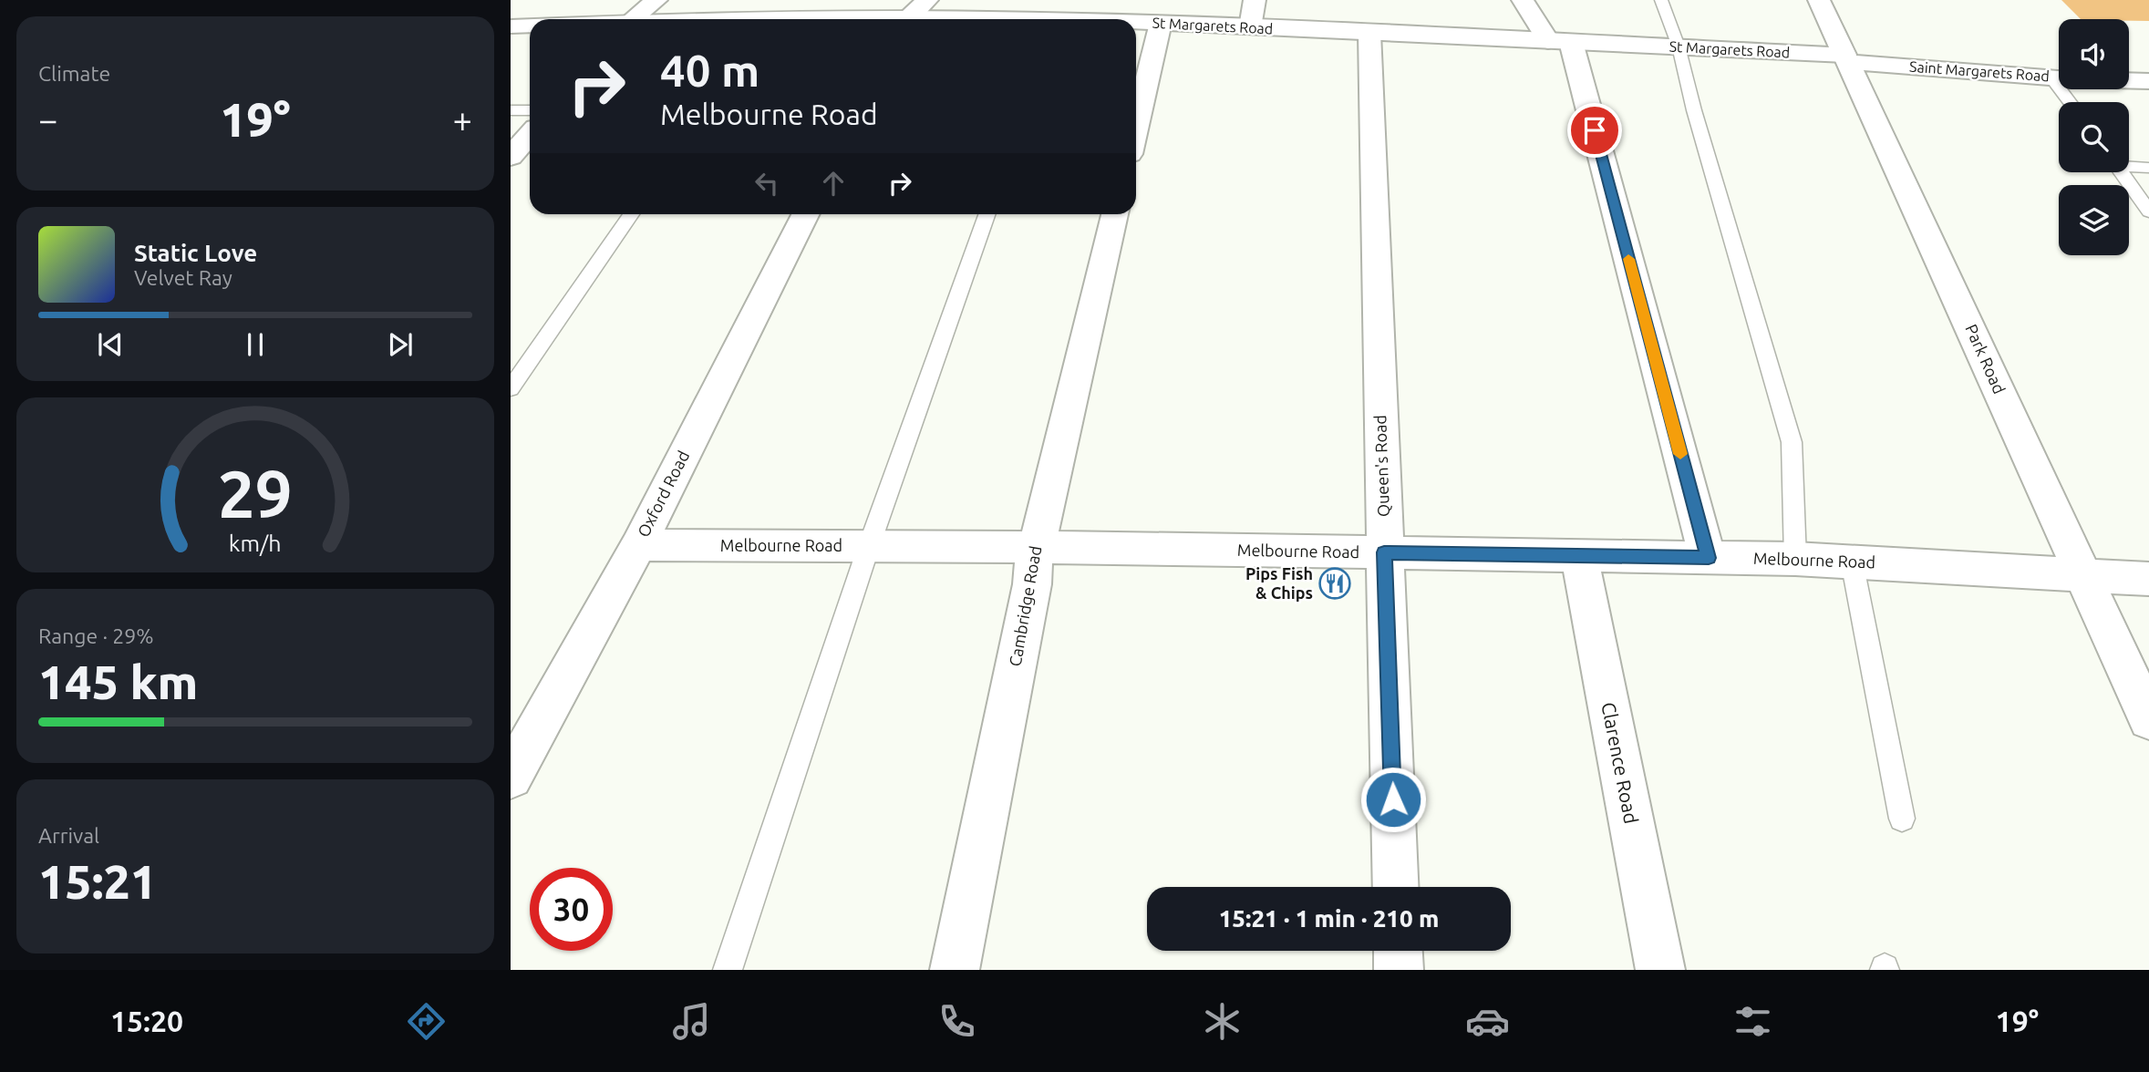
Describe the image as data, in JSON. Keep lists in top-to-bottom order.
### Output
{
  "streets": {
    "street": [
      "St Margarets Road",
      "Saint Margarets Road",
      "Park Road",
      "Queen's Road",
      "Oxford Road",
      "Melbourne Road",
      "Cambridge Road",
      "Clarence Road"
    ]
  },
  "crossings": [
    ["St Margarets Road", "Saint Margarets Road"],
    ["St Margarets Road", "Park Road"],
    ["St Margarets Road", "Queen's Road"],
    ["Saint Margarets Road", "Park Road"],
    ["Park Road", "Melbourne Road"],
    ["Queen's Road", "Melbourne Road"],
    ["Oxford Road", "Melbourne Road"],
    ["Melbourne Road", "Cambridge Road"],
    ["Melbourne Road", "Clarence Road"]
  ],
  "places": {
    "restaurant": ["Pips Fish & Chips"]
  },
  "page": {
    "tile": [
      "Climate",
      ["Range · 29%", "145 km"],
      ["Arrival", "15:21"]
    ],
    "turn": ["40 m", "Melbourne Road"],
    "heat": ["−", "19°", "+"],
    "song": ["Static Love", "Velvet Ray"],
    "limit": "30",
    "trip": "15:21 · 1 min · 210 m",
    "tabs": ["15:20", "19°"],
    "gauge": ["29", "km/h"]
  }
}
